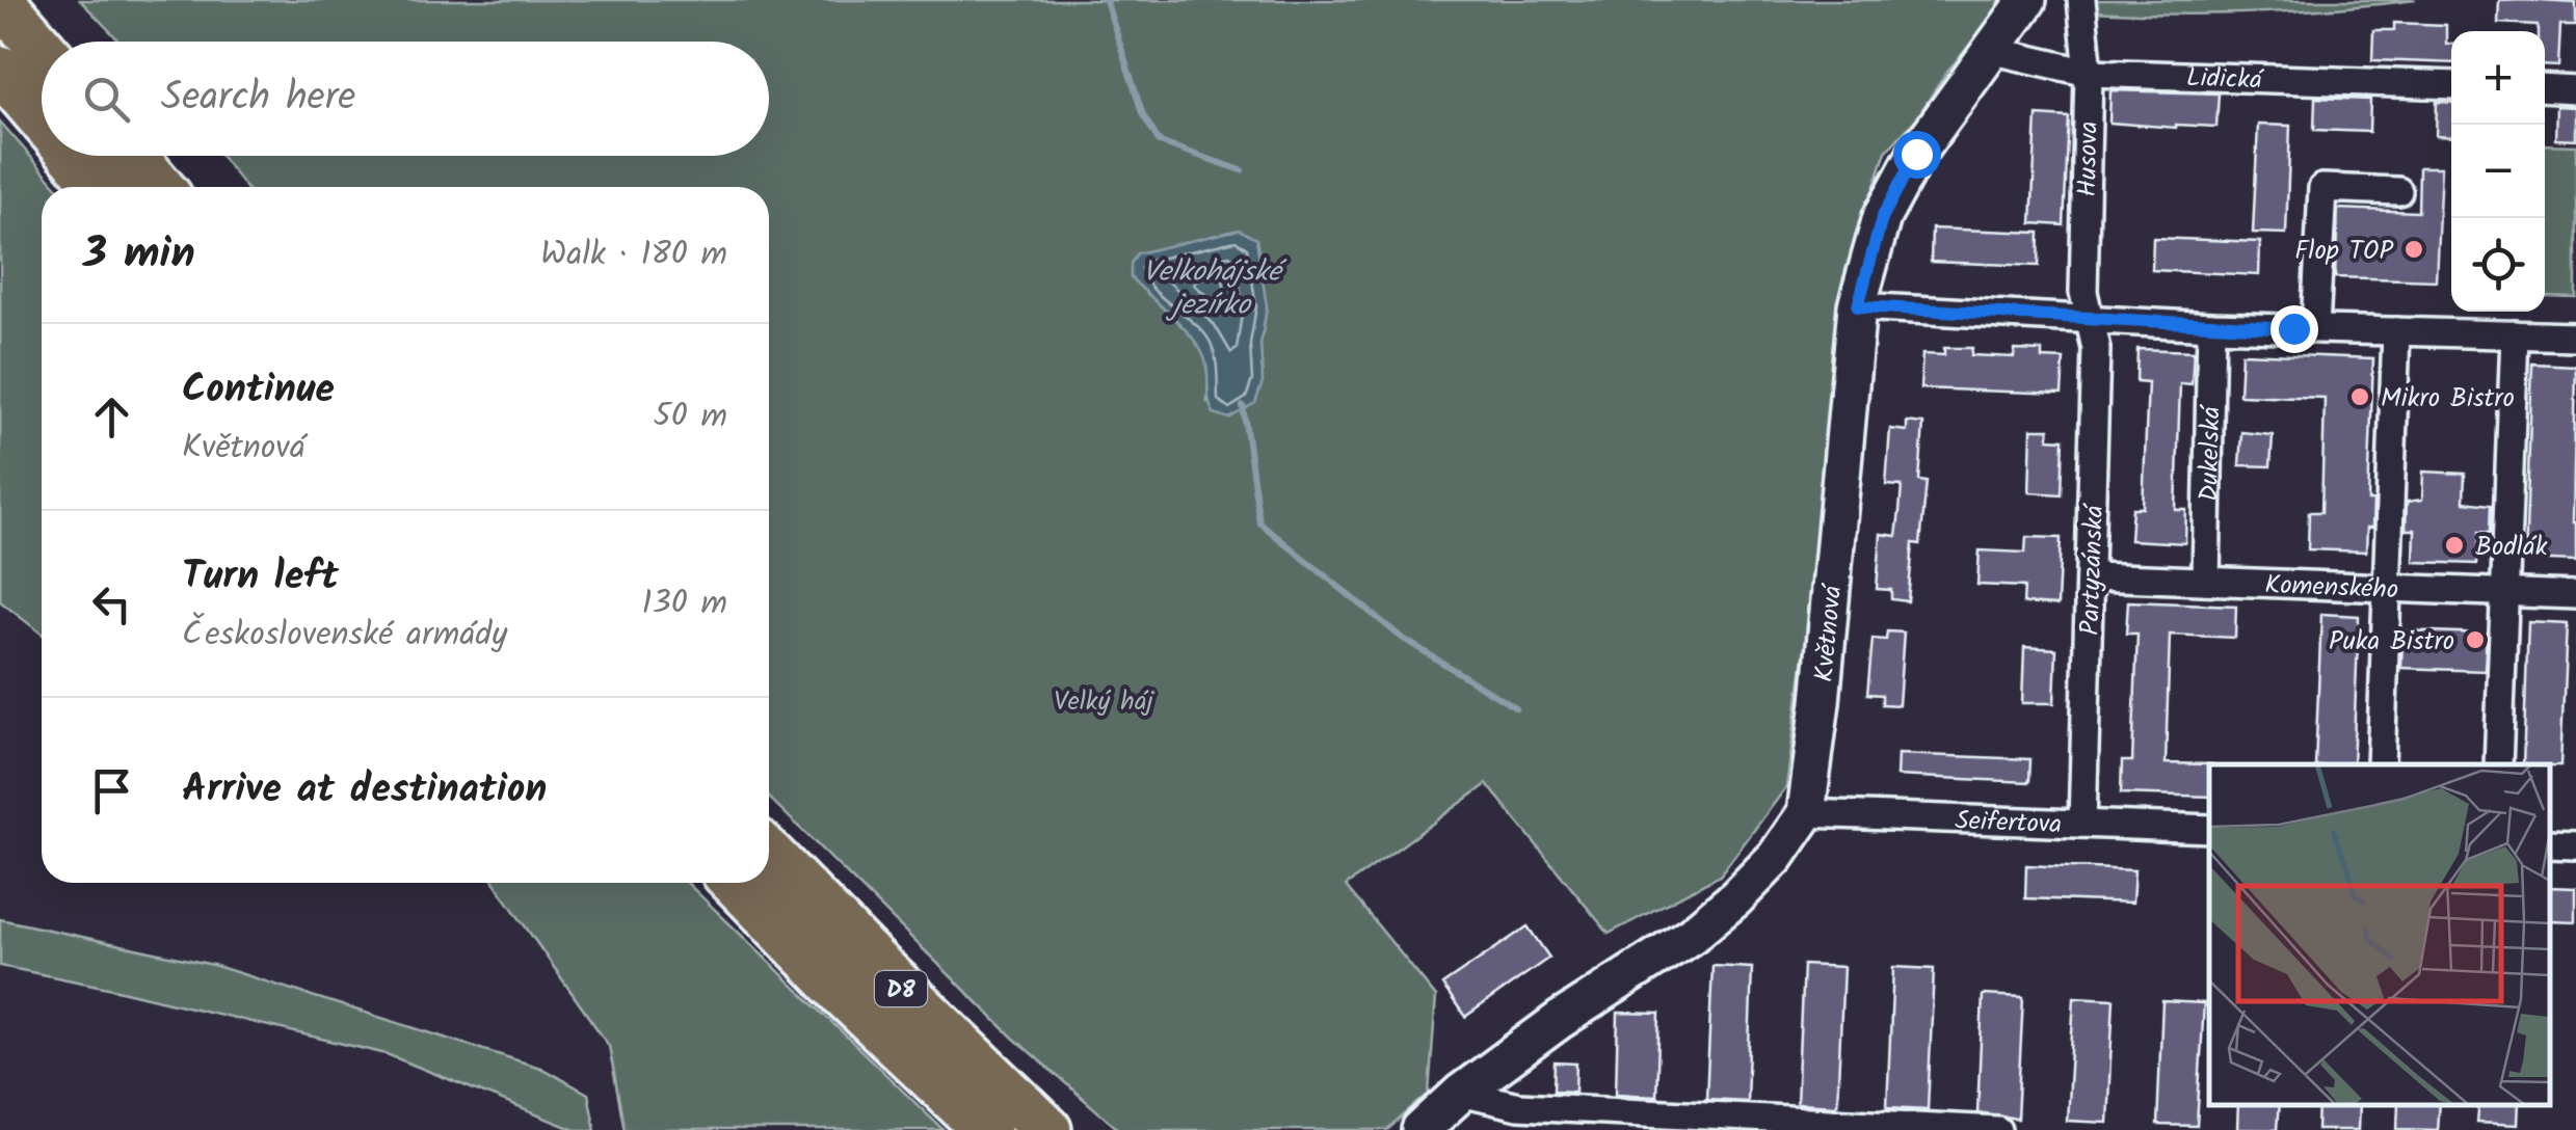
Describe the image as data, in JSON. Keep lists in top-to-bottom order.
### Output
{
  "streets": {
    "highway": ["D8"],
    "street": [
      "Lidická",
      "Husova",
      "Dukelská",
      "Partyzánská",
      "Komenského",
      "Květnová",
      "Seifertova"
    ]
  },
  "crossings": [
    ["Lidická", "Husova"],
    ["Lidická", "Květnová"],
    ["Husova", "Partyzánská"],
    ["Dukelská", "Komenského"],
    ["Partyzánská", "Komenského"],
    ["Partyzánská", "Seifertova"],
    ["Květnová", "Seifertova"]
  ],
  "water": ["Velkohájské jezírko"],
  "parks": ["Velký háj"],
  "places": [
    "Flop TOP",
    "Mikro Bistro",
    "Bodlák",
    "Puka Bistro"
  ],
  "page": {
    "map_buttons": ["+", "−"],
    "search": "Search here",
    "heading": ["3 min", "Walk · 180 m"],
    "list": [
      ["Continue", "Květnová", "50 m"],
      ["Turn left", "Československé armády", "130 m"],
      "Arrive at destination"
    ]
  }
}
